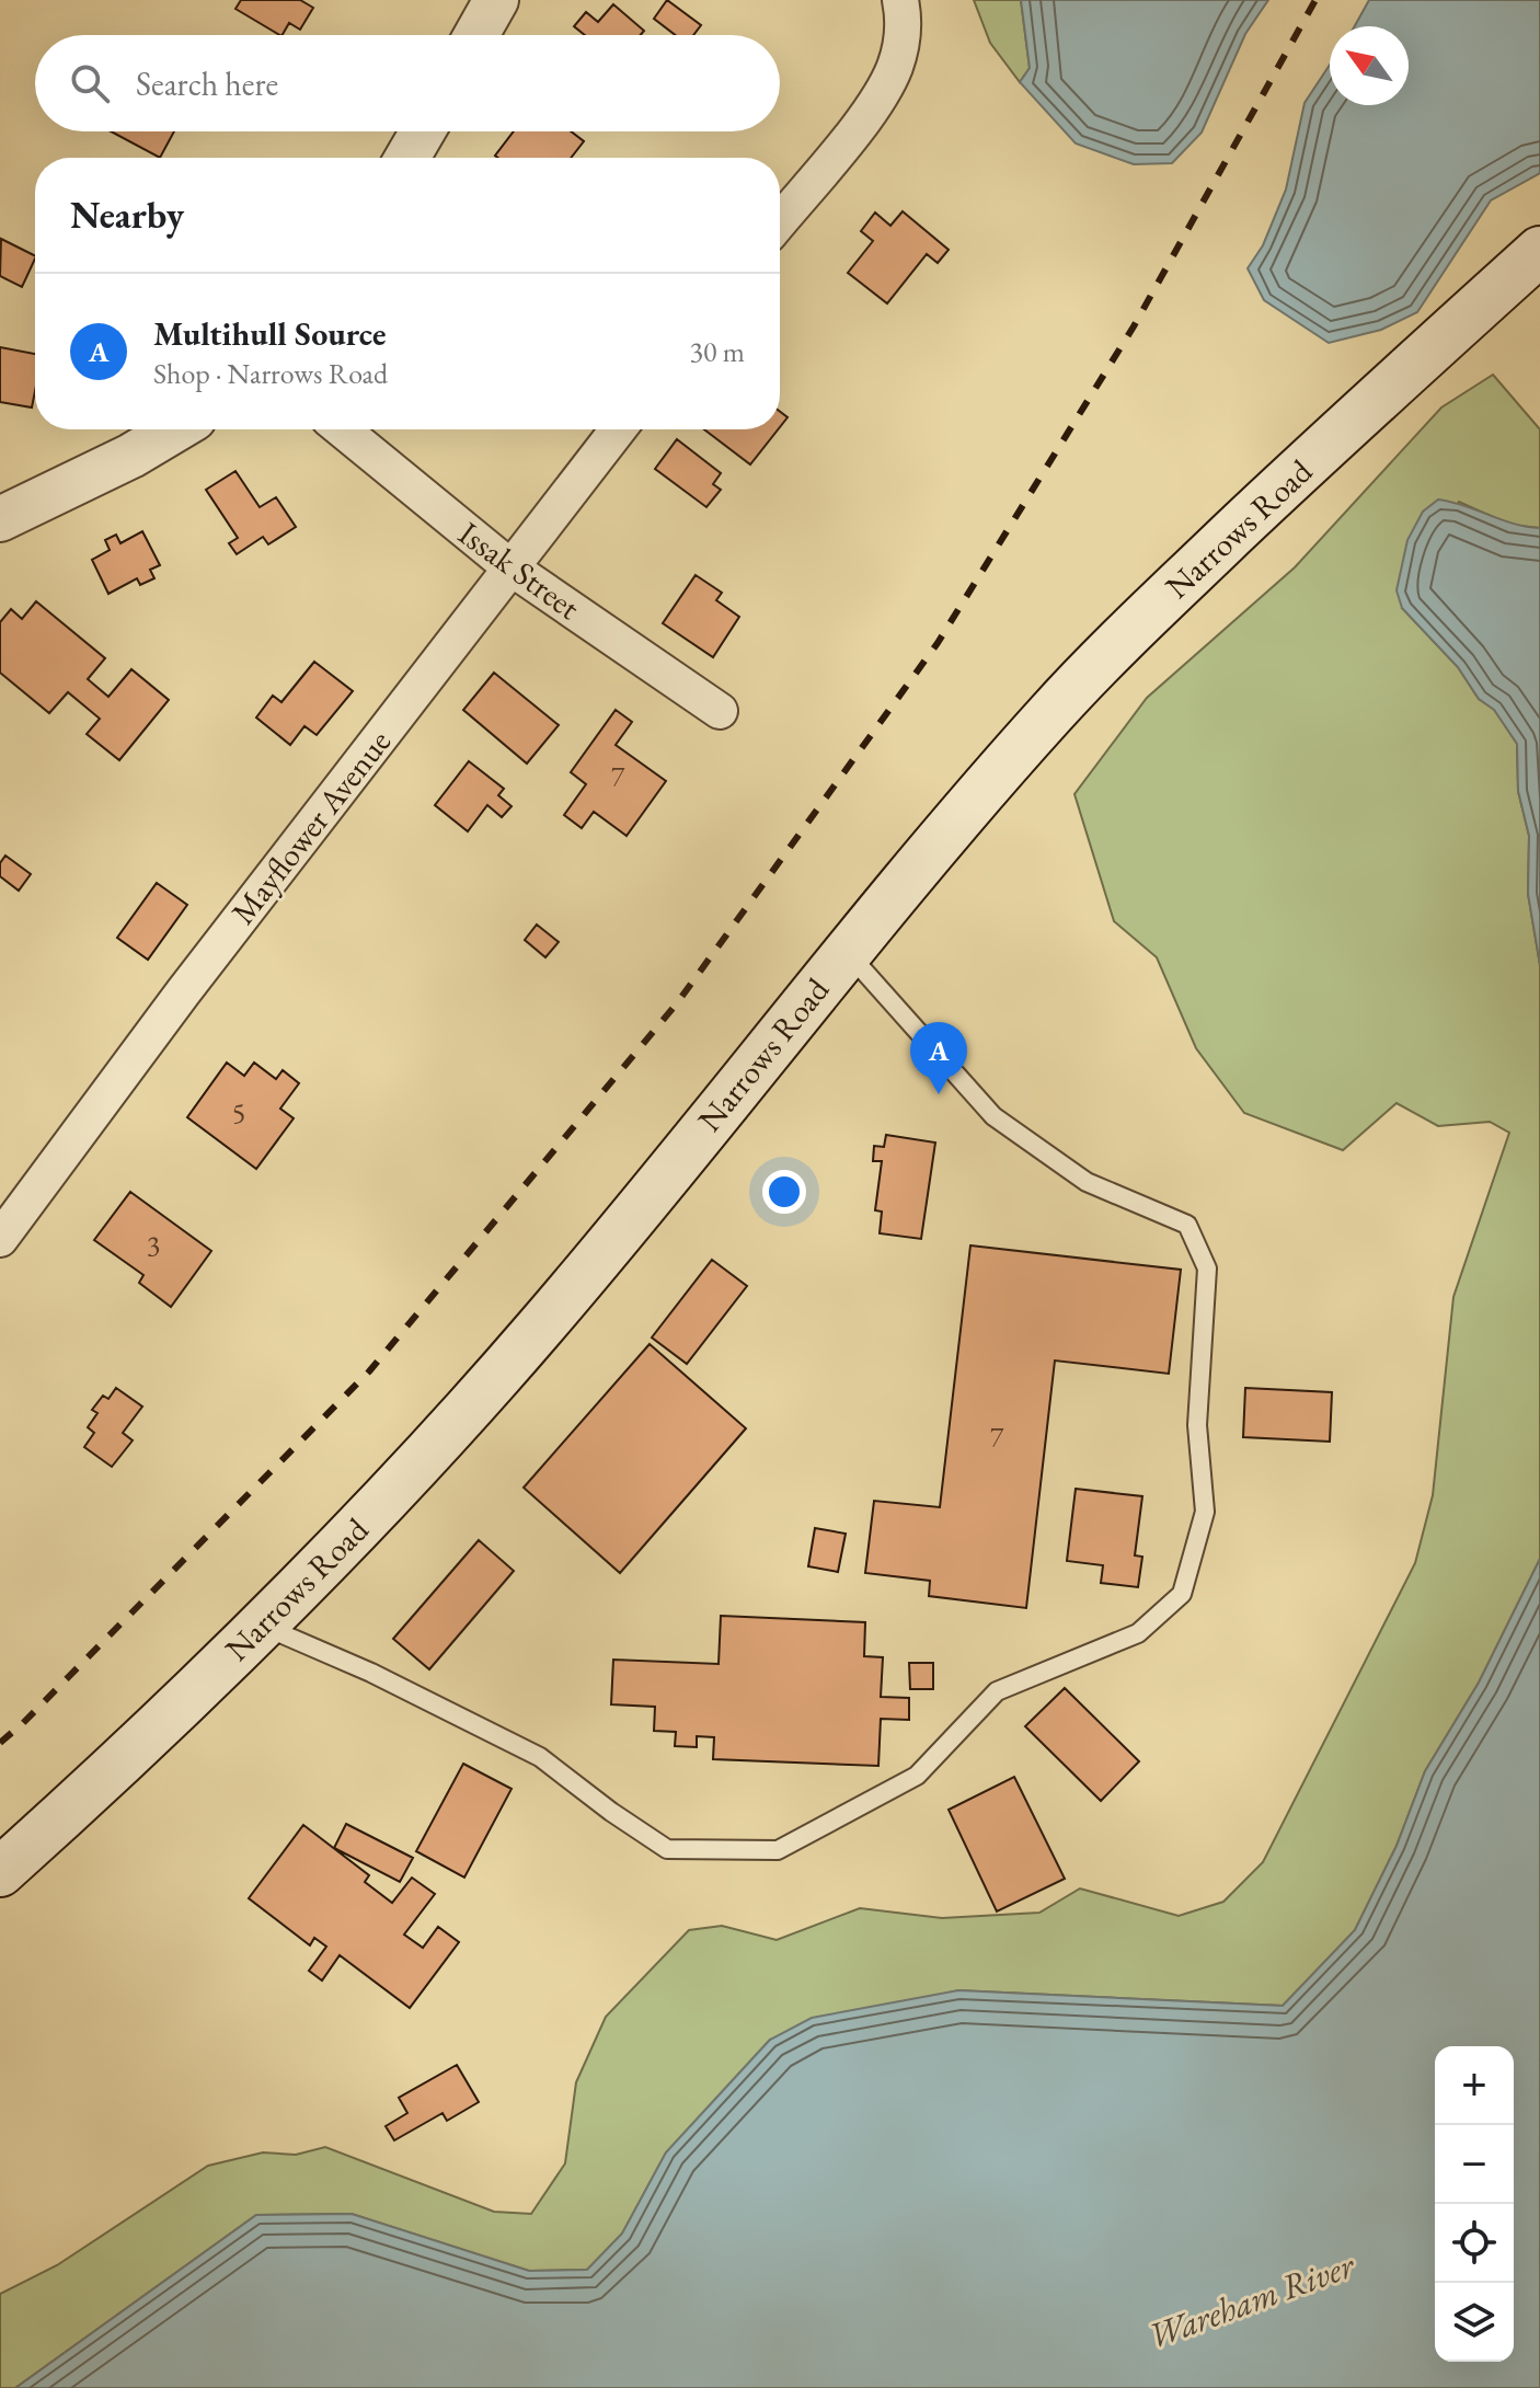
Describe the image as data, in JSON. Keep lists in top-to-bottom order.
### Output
{
  "streets": {
    "main road": ["Narrows Road"],
    "street": ["Issak Street", "Mayflower Avenue"]
  },
  "crossings": [
    ["Issak Street", "Mayflower Avenue"]
  ],
  "water": ["Wareham River"],
  "house_numbers": [
    "7",
    "5",
    "3",
    "7"
  ],
  "north": "top left",
  "page": {
    "search": "Search here",
    "heading": "Nearby",
    "list": [
      {
        "mark": "A",
        "name": "Multihull Source",
        "note": "Shop · Narrows Road",
        "value": "30 m"
      }
    ],
    "pins": "A",
    "map_buttons": ["+", "−"]
  }
}
